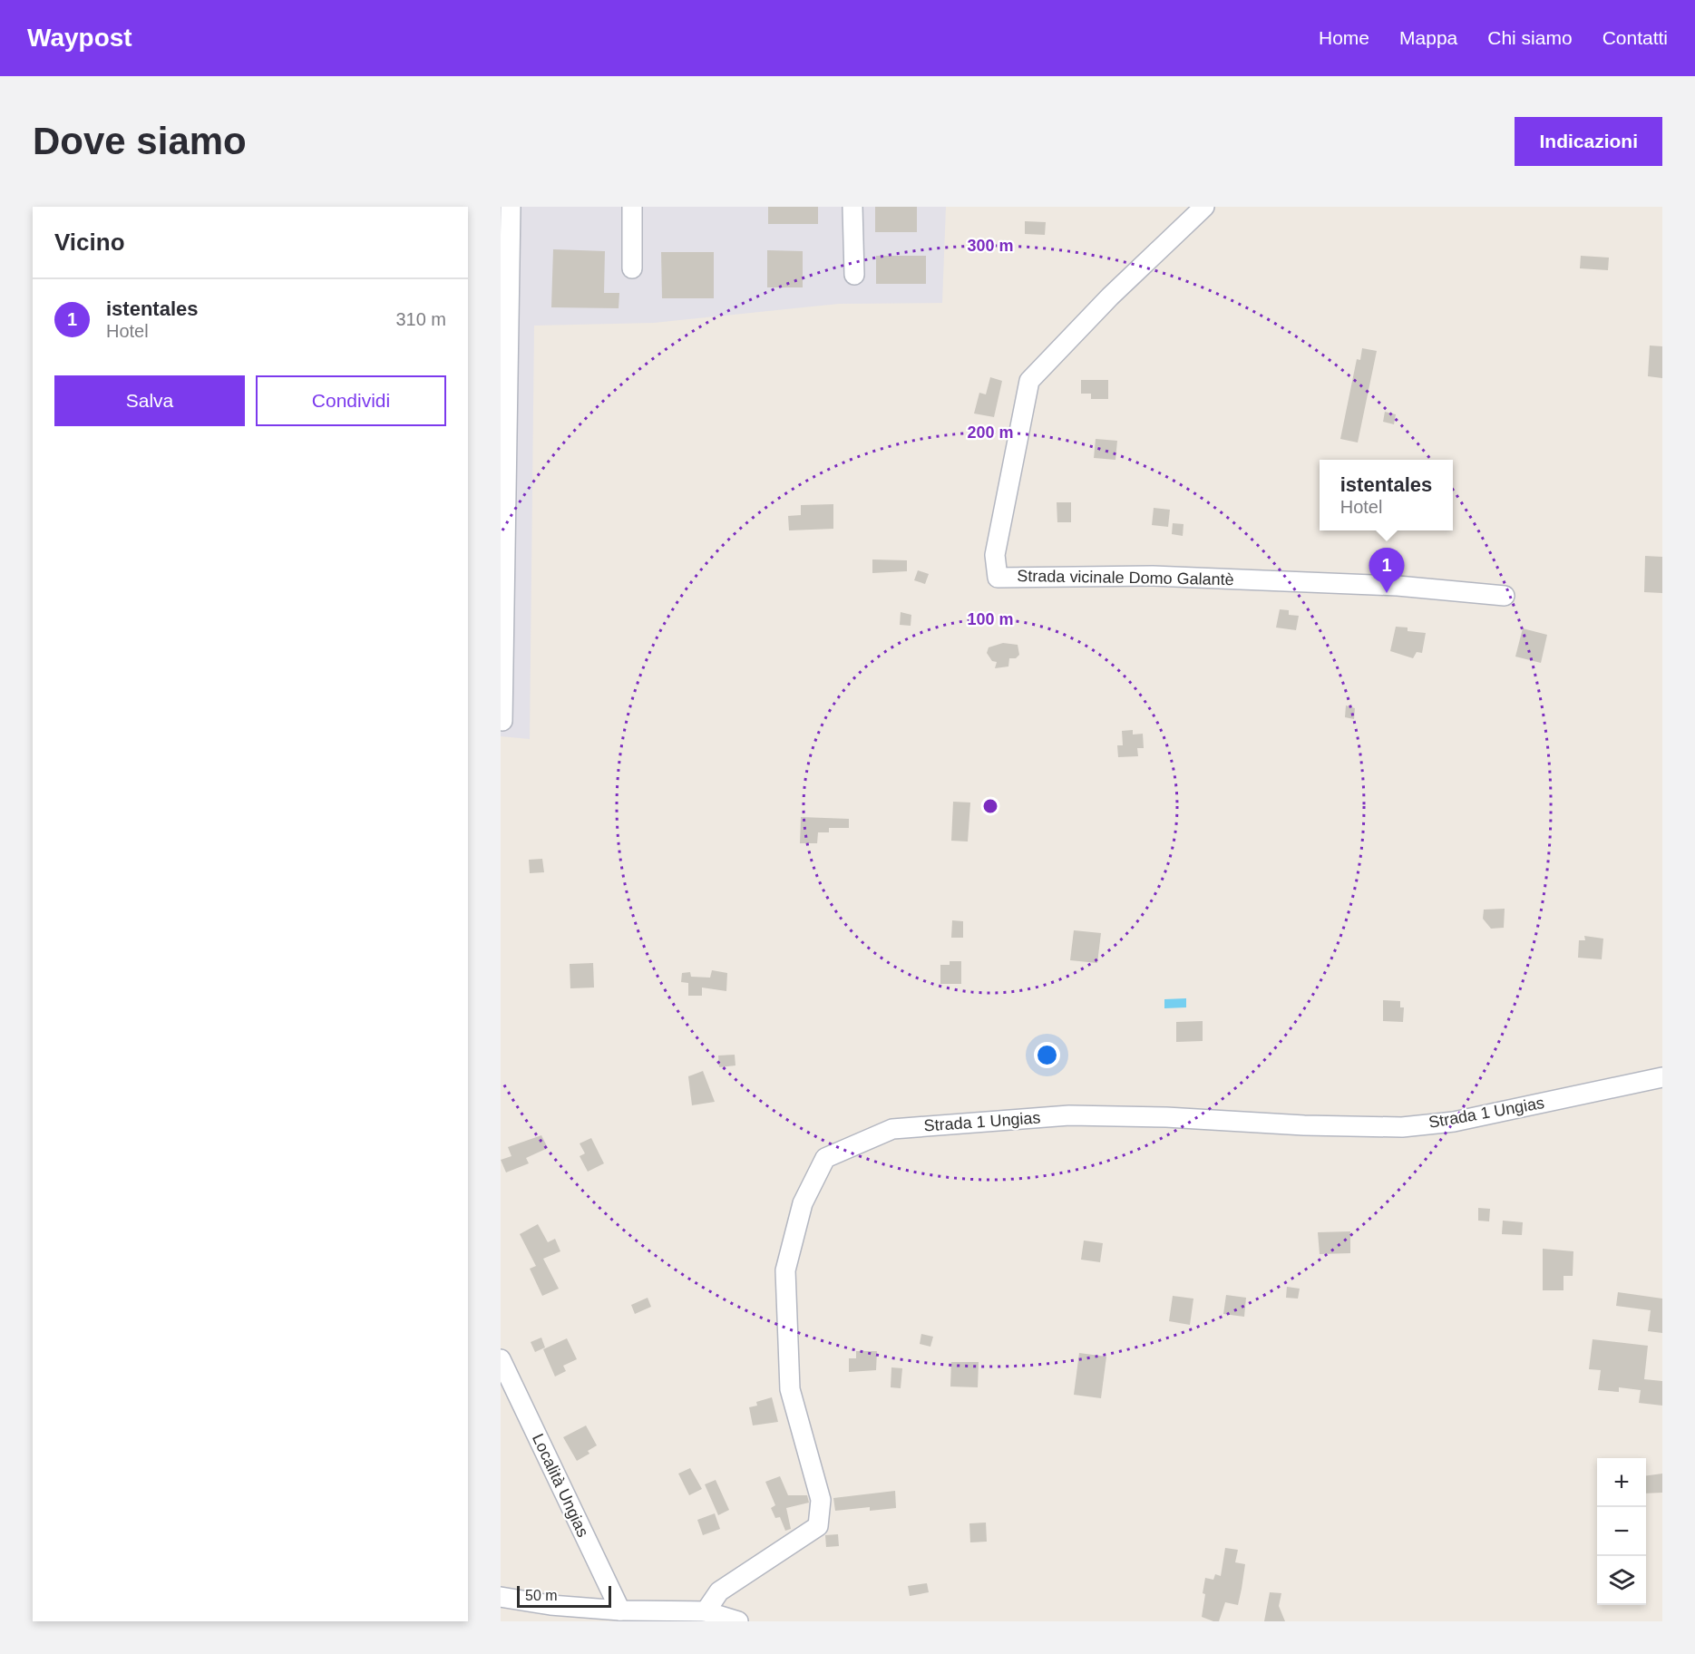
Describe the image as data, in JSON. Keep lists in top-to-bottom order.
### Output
{
  "streets": {
    "street": ["Strada vicinale Domo Galantè", "Strada 1 Ungias", "Località Ungias"]
  },
  "scale_bar": "50 m",
  "page": {
    "header": "Waypost",
    "nav": [
      "Home",
      "Mappa",
      "Chi siamo",
      "Contatti"
    ],
    "buttons": [
      "Indicazioni",
      ["Salva", "Condividi"]
    ],
    "title": "Dove siamo",
    "heading": "Vicino",
    "list": [
      {
        "mark": "1",
        "name": "istentales",
        "note": "Hotel",
        "value": "310 m"
      }
    ],
    "popup": ["istentales", "Hotel"],
    "pins": "1",
    "map_buttons": ["+", "−"],
    "scale": "50 m"
  },
  "rings": ["300 m", "200 m", "100 m"]
}
